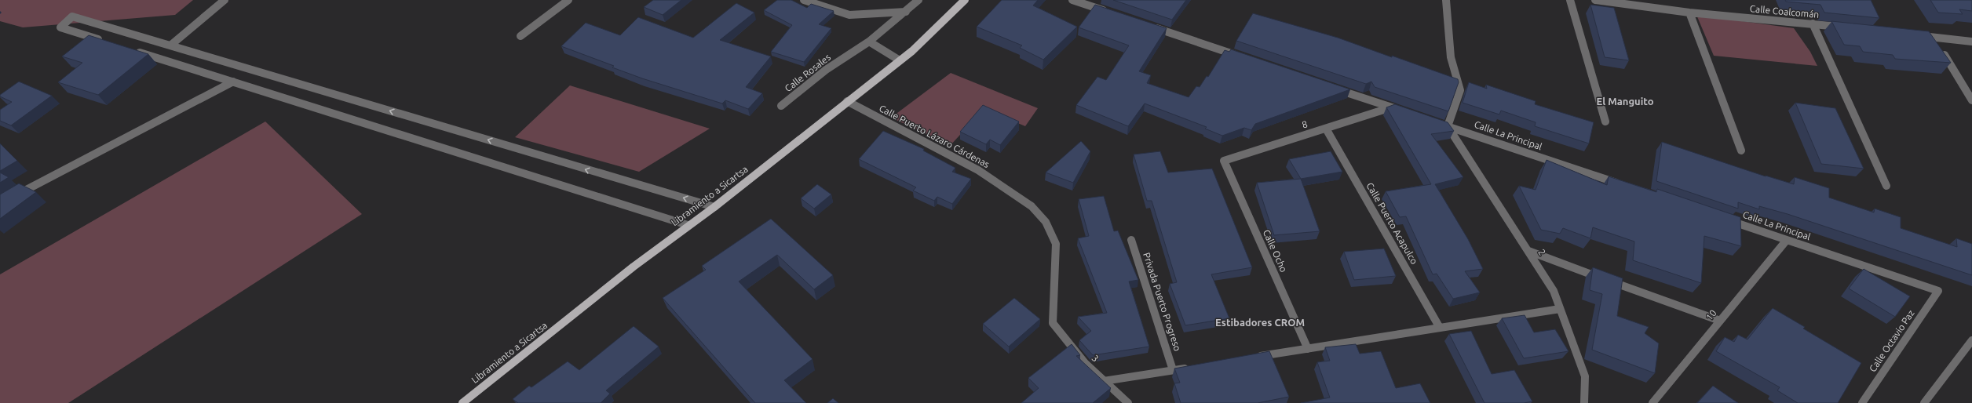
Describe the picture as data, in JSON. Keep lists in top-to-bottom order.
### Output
{
  "streets": {
    "main road": ["Libramiento a Sicartsa"],
    "street": [
      "Calle Coalcomán",
      "Calle Rosales",
      "8",
      "Calle La Principal",
      "Calle Puerto Lázaro Cárdenas",
      "Calle Puerto Acapulco",
      "Calle Ocho",
      "2",
      "Privada Puerto Progreso",
      "10",
      "Calle Octavio Paz",
      "3"
    ]
  },
  "crossings": [
    ["8", "Calle Puerto Acapulco"],
    ["8", "Calle Ocho"],
    ["Calle La Principal", "2"],
    ["Calle La Principal", "10"],
    ["Calle La Principal", "Calle Octavio Paz"],
    ["Calle Puerto Lázaro Cárdenas", "Libramiento a Sicartsa"],
    ["Calle Puerto Lázaro Cárdenas", "3"]
  ],
  "districts": ["El Manguito", "Estibadores CROM"]
}
